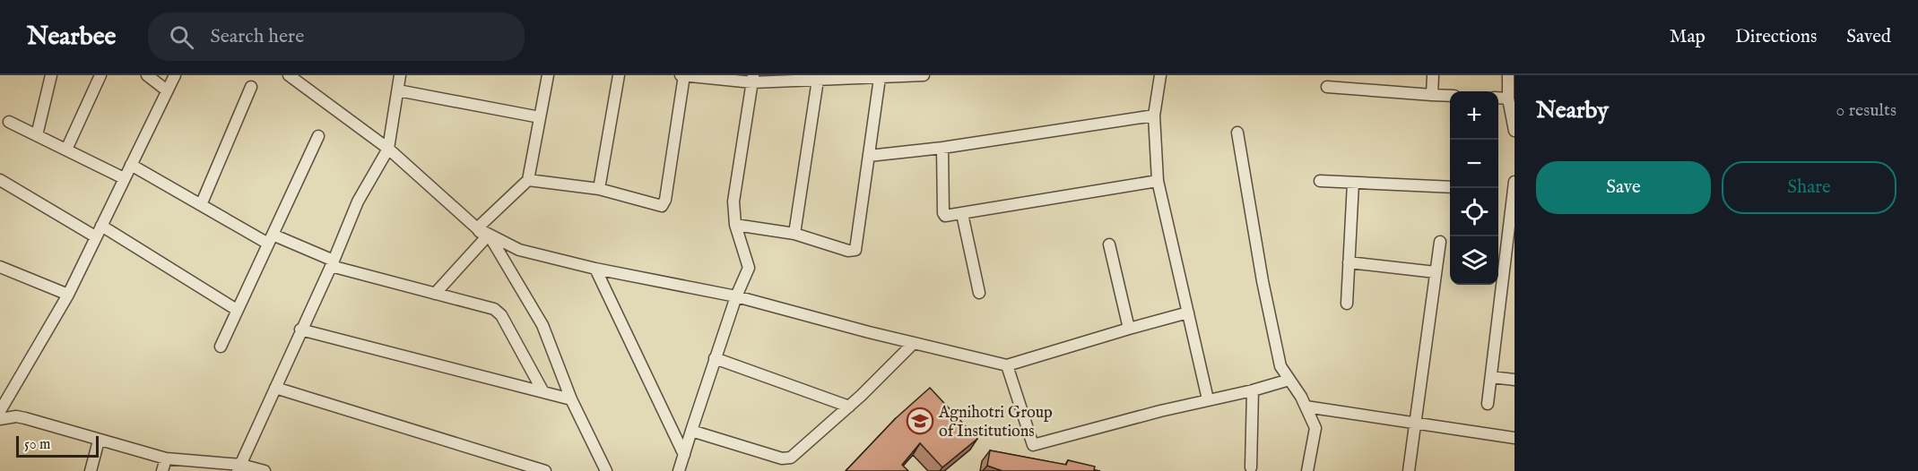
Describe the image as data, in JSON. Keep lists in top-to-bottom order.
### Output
{
  "places": {
    "school or university": ["Agnihotri Group of Institutions"]
  },
  "scale_bar": "50 m",
  "page": {
    "header": "Nearbee",
    "search": "Search here",
    "nav": ["Map", "Directions", "Saved"],
    "heading": ["Nearby", "0 results"],
    "map_buttons": ["+", "−"],
    "buttons": ["Save", "Share"],
    "scale": "50 m"
  }
}
